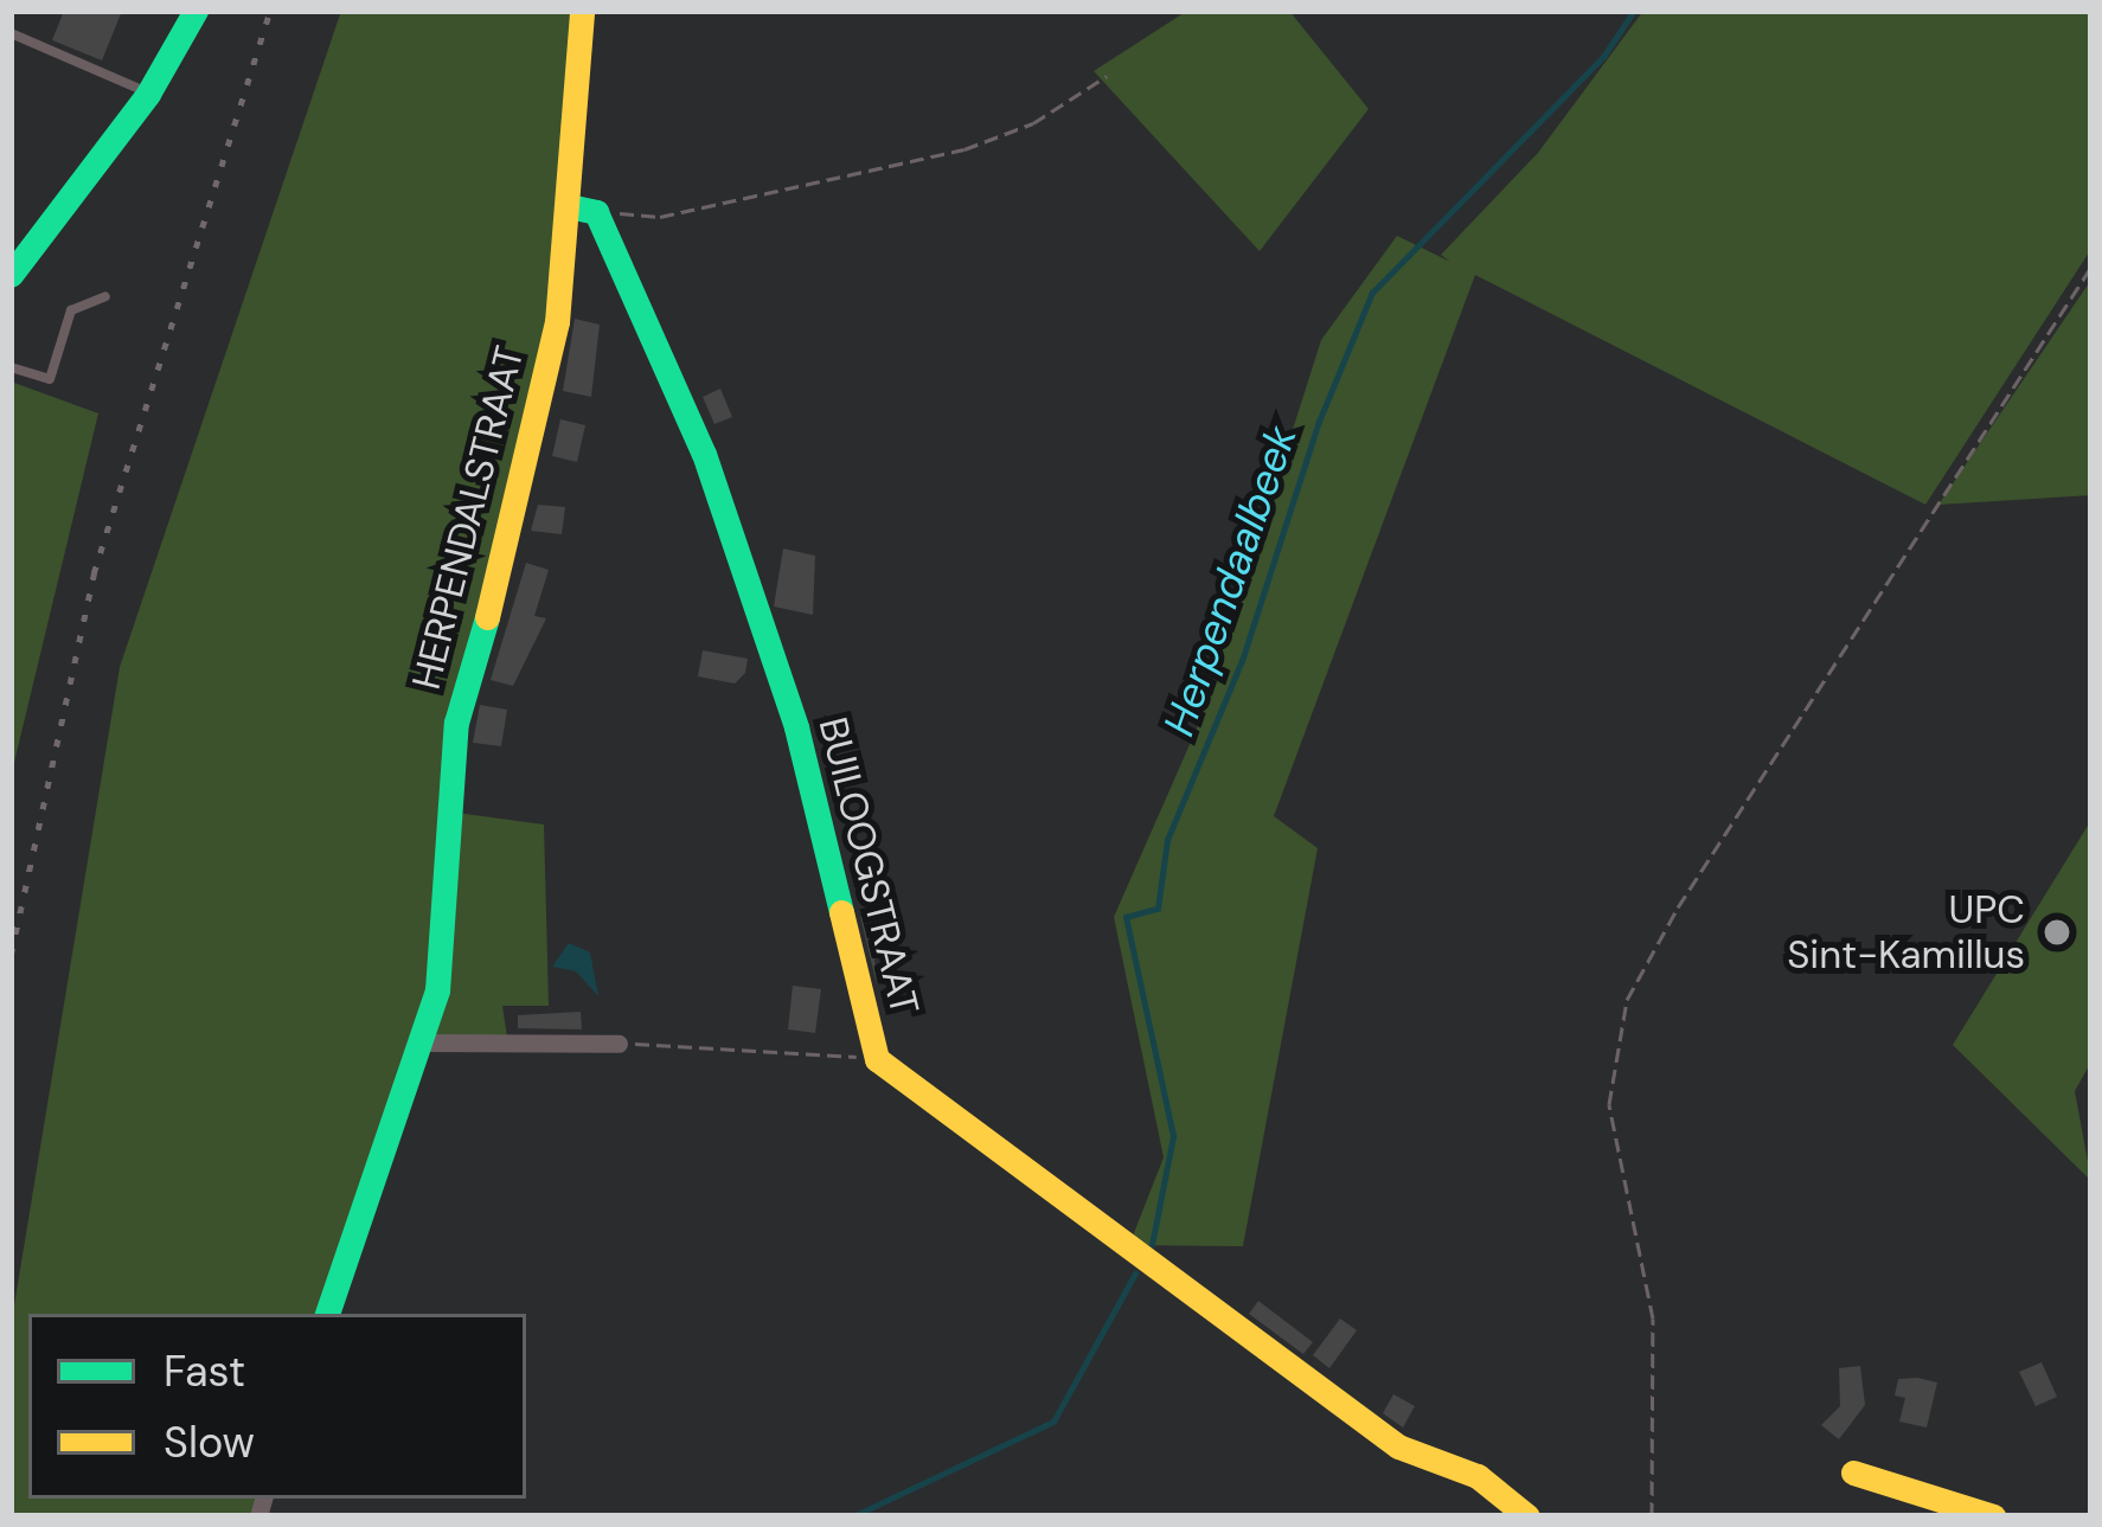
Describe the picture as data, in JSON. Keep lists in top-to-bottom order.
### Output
{
  "streets": {
    "street": ["HERPENDALSTRAAT", "BUILOOGSTRAAT"]
  },
  "water": ["Herpendaalbeek"],
  "places": ["UPC Sint-Kamillus"],
  "legend": ["Fast", "Slow"]
}
